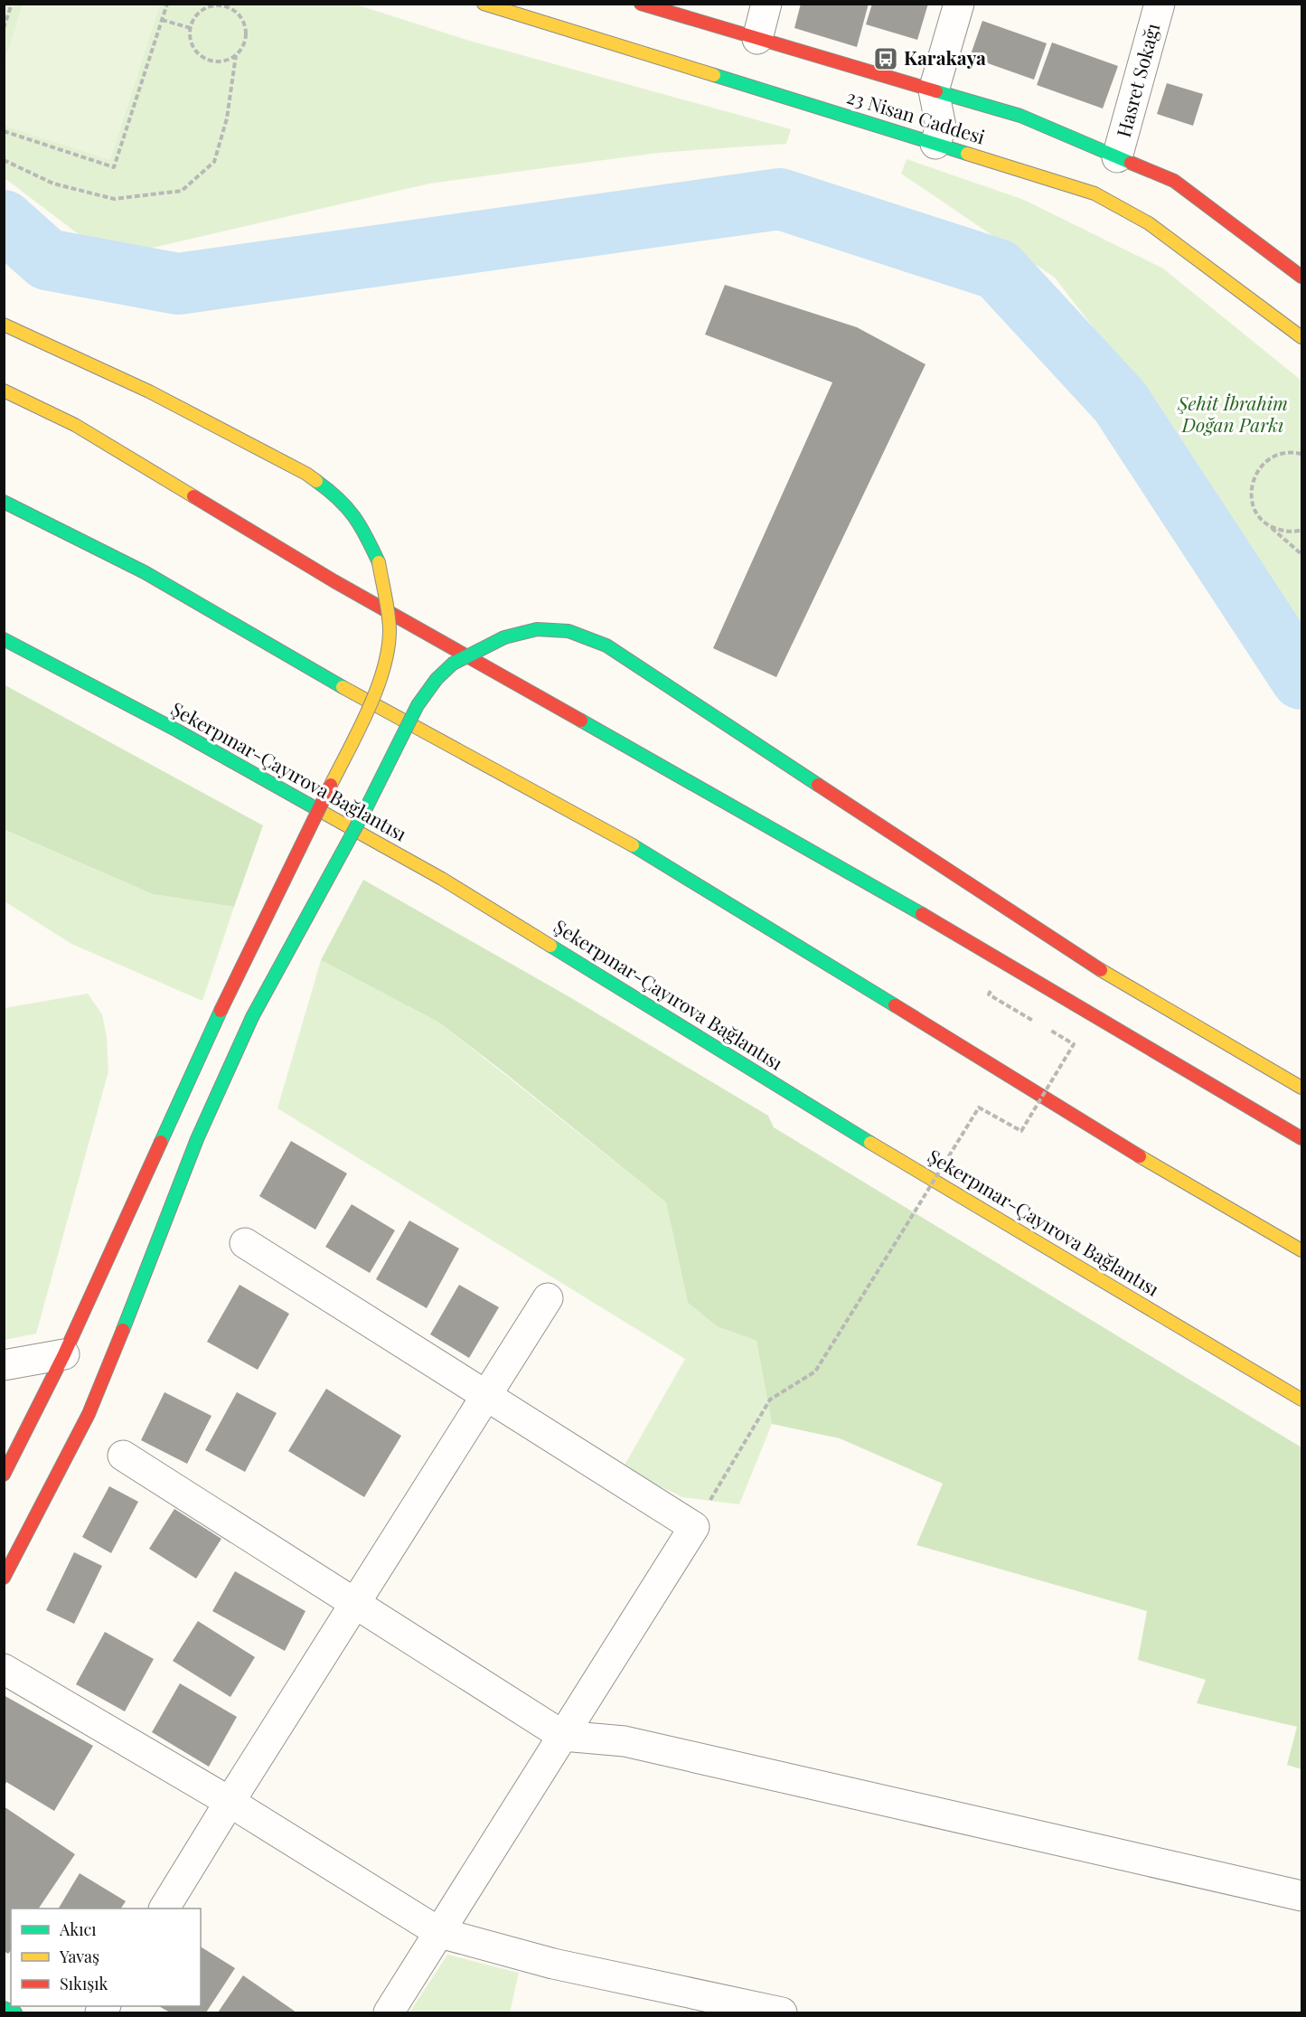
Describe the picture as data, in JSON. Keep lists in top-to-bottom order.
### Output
{
  "streets": {
    "main road": ["23 Nisan Caddesi", "Şekerpınar-Çayırova Bağlantısı"],
    "street": ["Hasret Sokağı"]
  },
  "crossings": [
    ["Hasret Sokağı", "23 Nisan Caddesi"]
  ],
  "parks": ["Şehit İbrahim Doğan Parkı"],
  "places": {
    "bus stop": ["Karakaya"]
  },
  "legend": ["Akıcı", "Yavaş", "Sıkışık"]
}
